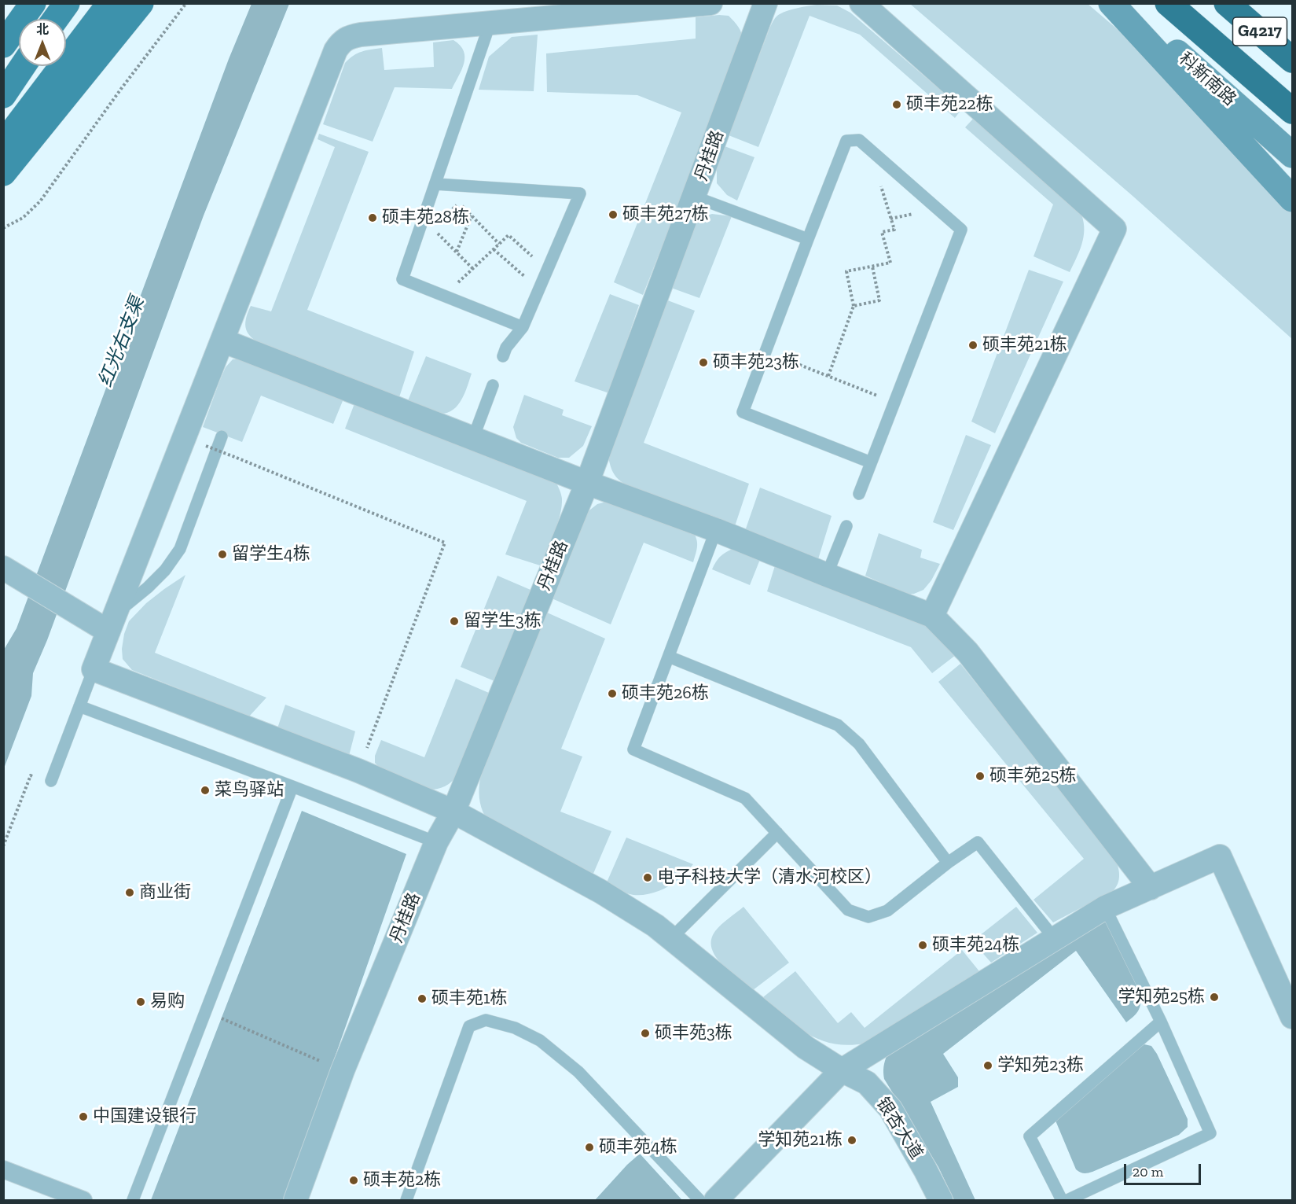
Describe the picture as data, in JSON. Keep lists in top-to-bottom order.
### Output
{
  "streets": {
    "highway": ["G4217"],
    "main road": ["科新南路"],
    "street": ["丹桂路", "银杏大道"]
  },
  "crossings": [
    ["丹桂路", "银杏大道"]
  ],
  "water": ["红光右支渠"],
  "places": [
    "硕丰苑22栋",
    "硕丰苑27栋",
    "硕丰苑28栋",
    "硕丰苑21栋",
    "硕丰苑23栋",
    "留学生4栋",
    "留学生3栋",
    "硕丰苑26栋",
    "硕丰苑25栋",
    "菜鸟驿站",
    "电子科技大学（清水河校区）",
    "商业街",
    "硕丰苑24栋",
    "学知苑25栋",
    "硕丰苑1栋",
    "易购",
    "硕丰苑3栋",
    "学知苑23栋",
    "中国建设银行",
    "学知苑21栋",
    "硕丰苑4栋",
    "硕丰苑2栋"
  ],
  "scale_bar": "20 m",
  "north": "top"
}
